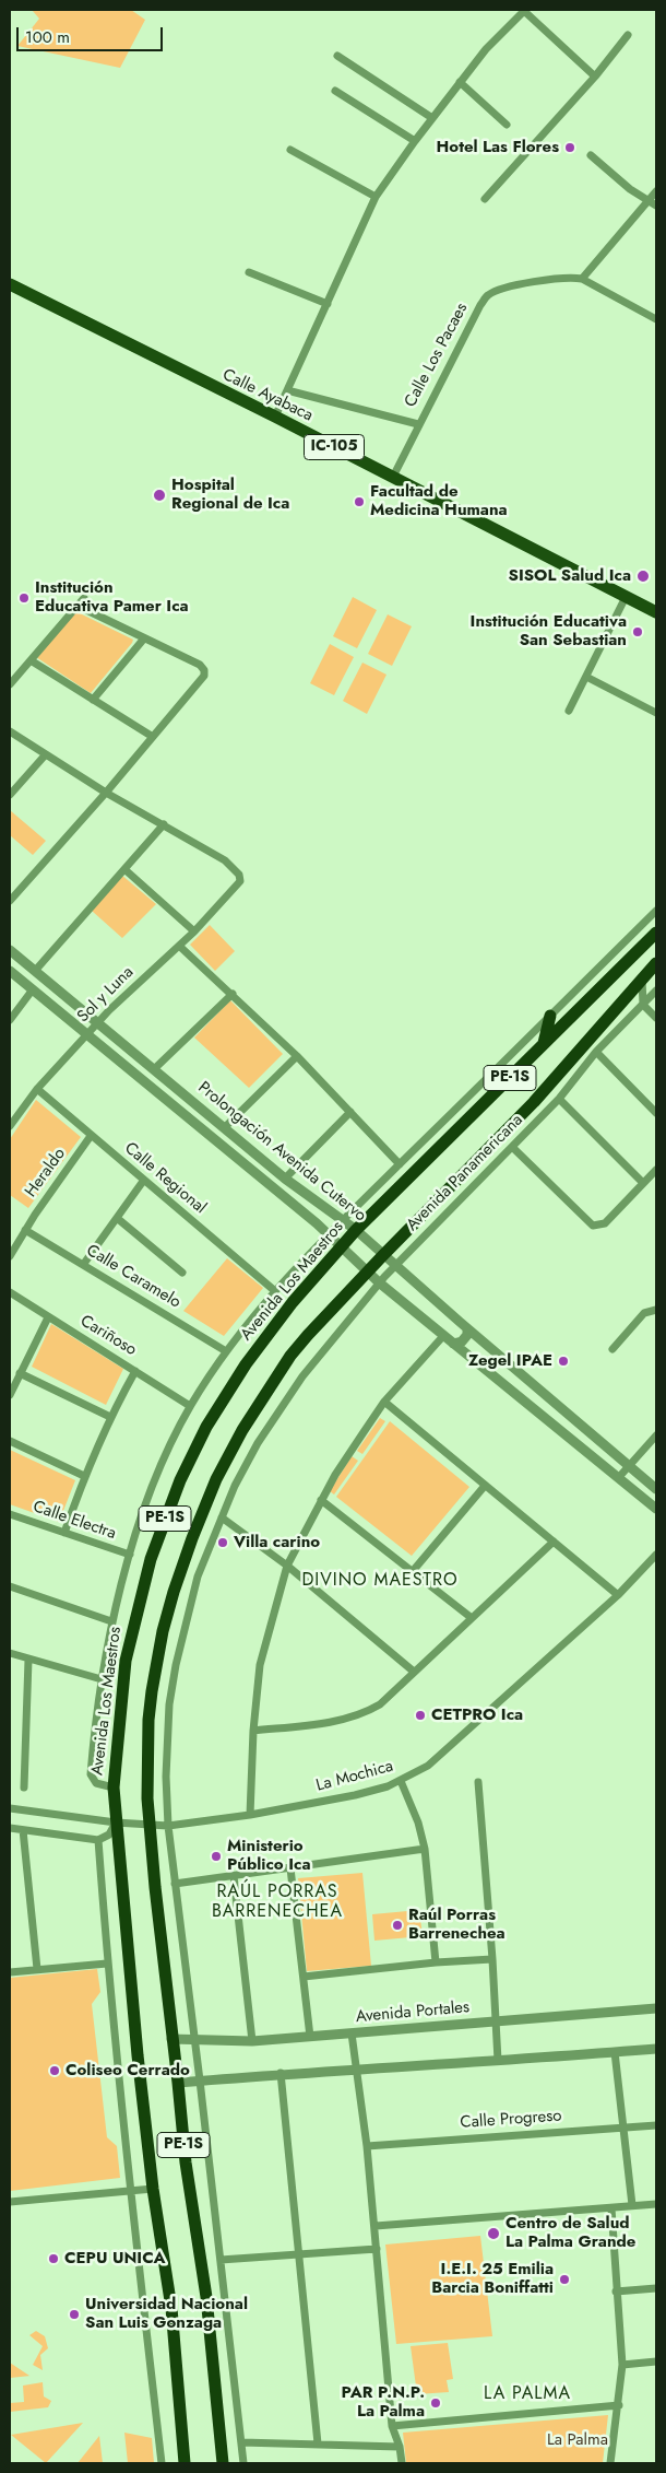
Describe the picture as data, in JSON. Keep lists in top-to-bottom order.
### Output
{
  "streets": {
    "highway": ["PE-1S", "Avenida Los Maestros"],
    "main road": ["Calle Ayabaca", "IC-105"],
    "street": [
      "Calle Los Pacaes",
      "Sol y Luna",
      "Prolongación Avenida Cutervo",
      "Heraldo",
      "Avenida Panamericana",
      "Calle Regional",
      "Calle Caramelo",
      "Cariñoso",
      "Calle Electra",
      "La Mochica",
      "Avenida Portales",
      "Calle Progreso"
    ]
  },
  "crossings": [
    ["Calle Los Pacaes", "Calle Ayabaca"],
    ["Sol y Luna", "Prolongación Avenida Cutervo"],
    ["Sol y Luna", "Calle Regional"],
    ["PE-1S", "Prolongación Avenida Cutervo"],
    ["PE-1S", "La Mochica"],
    ["PE-1S", "Avenida Portales"],
    ["Prolongación Avenida Cutervo", "Avenida Panamericana"],
    ["Prolongación Avenida Cutervo", "Avenida Los Maestros"],
    ["Heraldo", "Calle Regional"],
    ["Heraldo", "Calle Caramelo"],
    ["Avenida Panamericana", "La Mochica"],
    ["Avenida Panamericana", "Avenida Portales"],
    ["Avenida Los Maestros", "La Mochica"]
  ],
  "districts": ["DIVINO MAESTRO", "RAÚL PORRAS BARRENECHEA", "LA PALMA"],
  "parks": ["La Palma"],
  "places": [
    "Hotel Las Flores",
    "Hospital Regional de Ica",
    "Facultad de Medicina Humana",
    "SISOL Salud Ica",
    "Institución Educativa Pamer Ica",
    "Institución Educativa San Sebastian",
    "Zegel IPAE",
    "Villa carino",
    "CETPRO Ica",
    "Ministerio Público Ica",
    "Raúl Porras Barrenechea",
    "Coliseo Cerrado",
    "Centro de Salud La Palma Grande",
    "CEPU UNICA",
    "I.E.I. 25 Emilia Barcia Boniffatti",
    "Universidad Nacional San Luis Gonzaga",
    "PAR P.N.P. La Palma"
  ],
  "scale_bar": "100 m"
}
